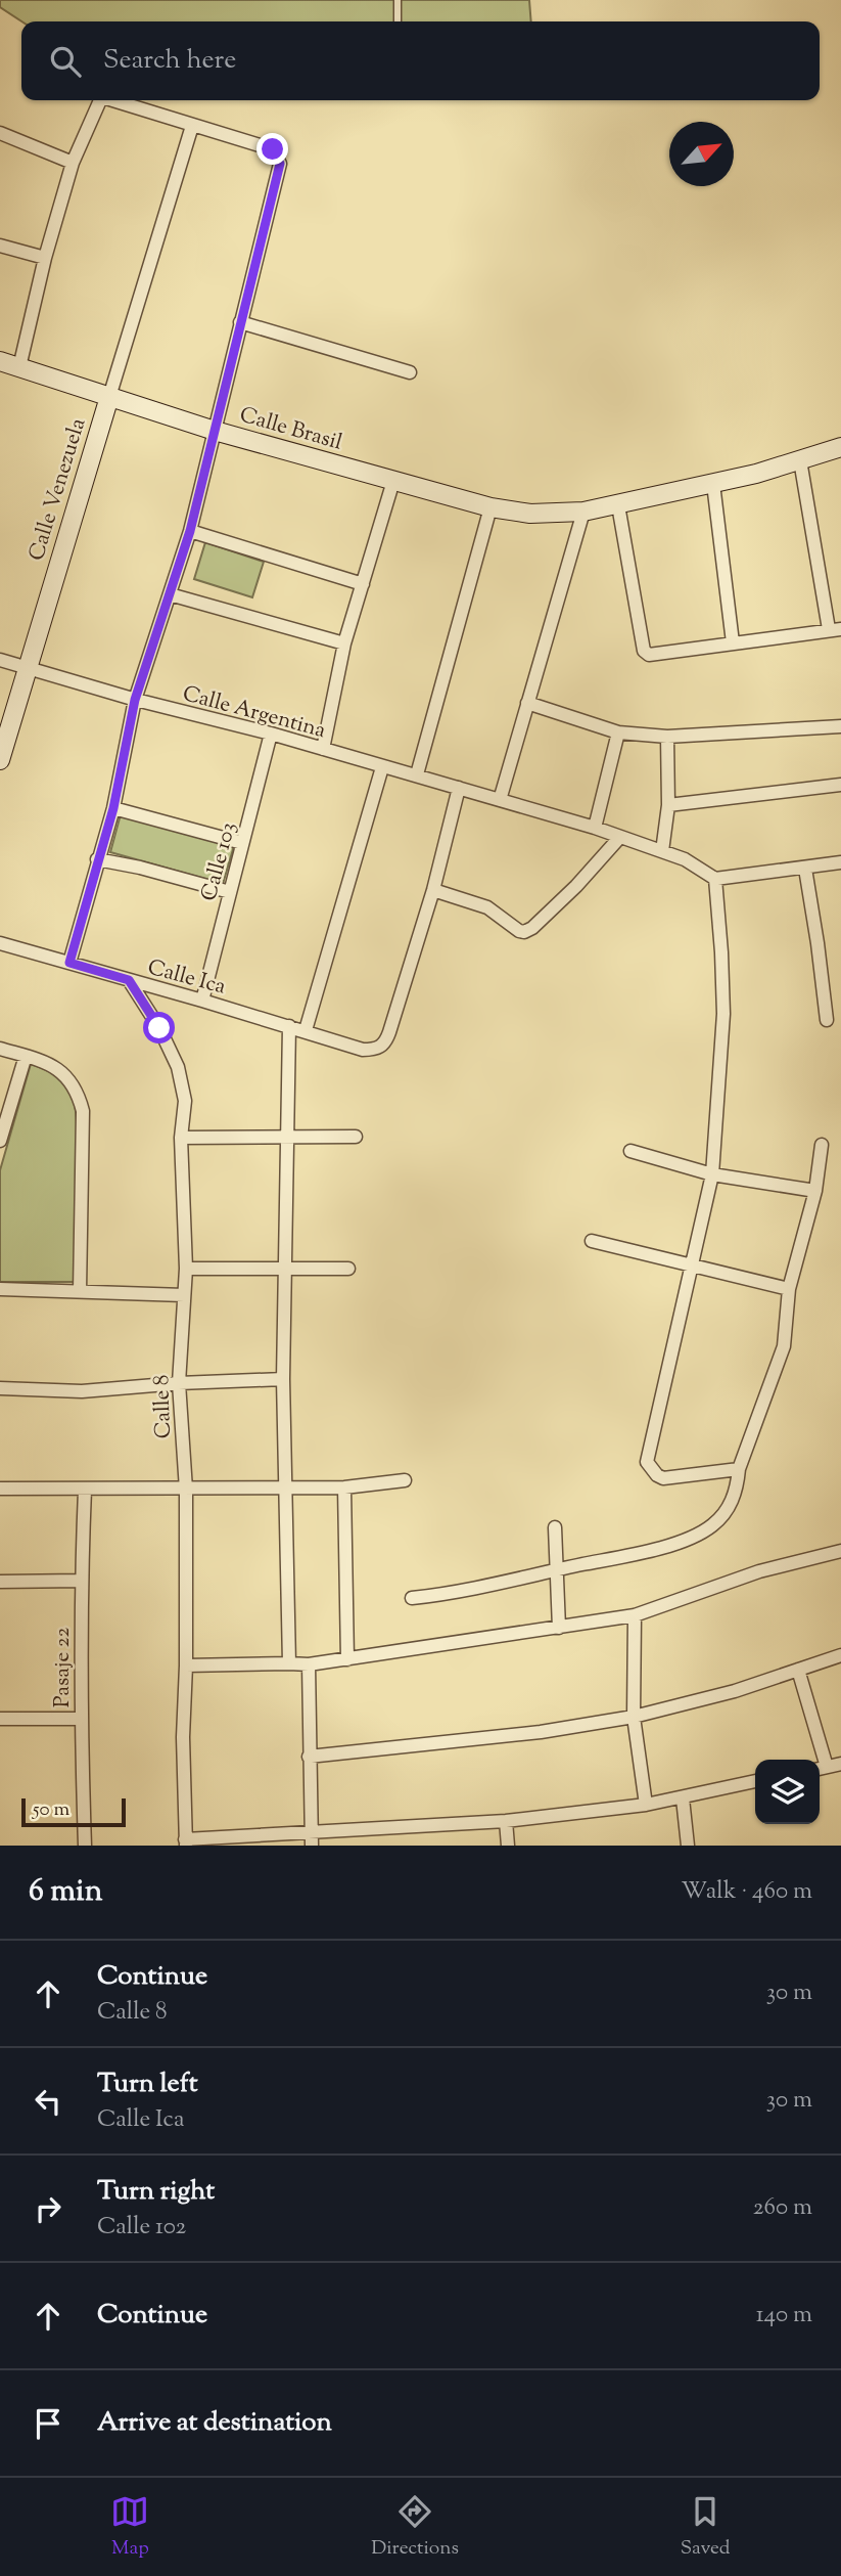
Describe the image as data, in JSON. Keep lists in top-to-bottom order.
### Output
{
  "streets": {
    "main road": ["Calle Brasil", "Calle Venezuela"],
    "street": [
      "Calle Argentina",
      "Calle 103",
      "Calle Ica",
      "Calle 8",
      "Pasaje 22"
    ]
  },
  "crossings": [
    ["Calle Brasil", "Calle Venezuela"],
    ["Calle Venezuela", "Calle Argentina"],
    ["Calle Argentina", "Calle 103"],
    ["Calle 103", "Calle Ica"],
    ["Calle Ica", "Calle 8"]
  ],
  "scale_bar": "50 m",
  "north": "top right",
  "page": {
    "search": "Search here",
    "scale": "50 m",
    "heading": ["6 min", "Walk · 460 m"],
    "list": [
      ["Continue", "Calle 8", "30 m"],
      ["Turn left", "Calle Ica", "30 m"],
      ["Turn right", "Calle 102", "260 m"],
      ["Continue", "140 m"],
      "Arrive at destination"
    ],
    "nav": ["Map", "Directions", "Saved"]
  }
}
